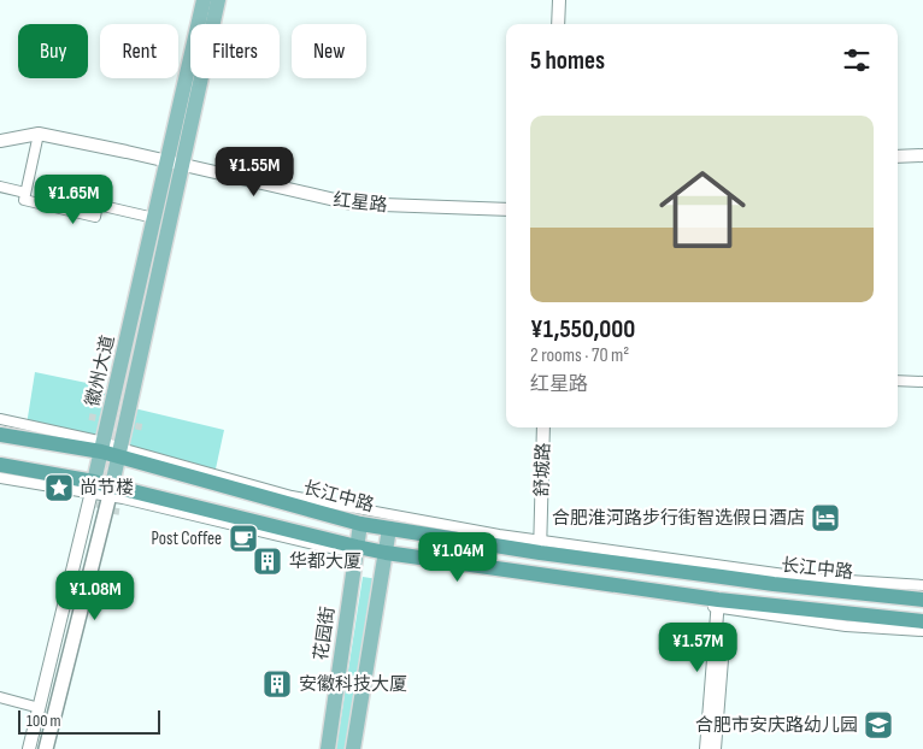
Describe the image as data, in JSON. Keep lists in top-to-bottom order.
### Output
{
  "streets": {
    "highway": ["长江中路"],
    "main road": ["徽州大道", "花园街"],
    "street": ["红星路", "舒城路"]
  },
  "crossings": [
    ["红星路", "徽州大道"],
    ["徽州大道", "长江中路"],
    ["舒城路", "长江中路"],
    ["长江中路", "花园街"]
  ],
  "places": {
    "place": ["尚节楼"],
    "hotel": ["合肥淮河路步行街智选假日酒店"],
    "cafe": ["Post Coffee"],
    "building": ["华都大厦", "安徽科技大厦"],
    "school or university": ["合肥市安庆路幼儿园"]
  },
  "scale_bar": "100 m",
  "page": {
    "chip": [
      "Buy",
      "Rent",
      "Filters",
      "New"
    ],
    "heading": "5 homes",
    "list": [
      {
        "name": "¥1,550,000",
        "note": "2 rooms · 70 m² · 红星路"
      }
    ],
    "price": [
      "¥1.55M",
      "¥1.65M",
      "¥1.04M",
      "¥1.08M",
      "¥1.57M"
    ],
    "scale": "100 m"
  }
}
